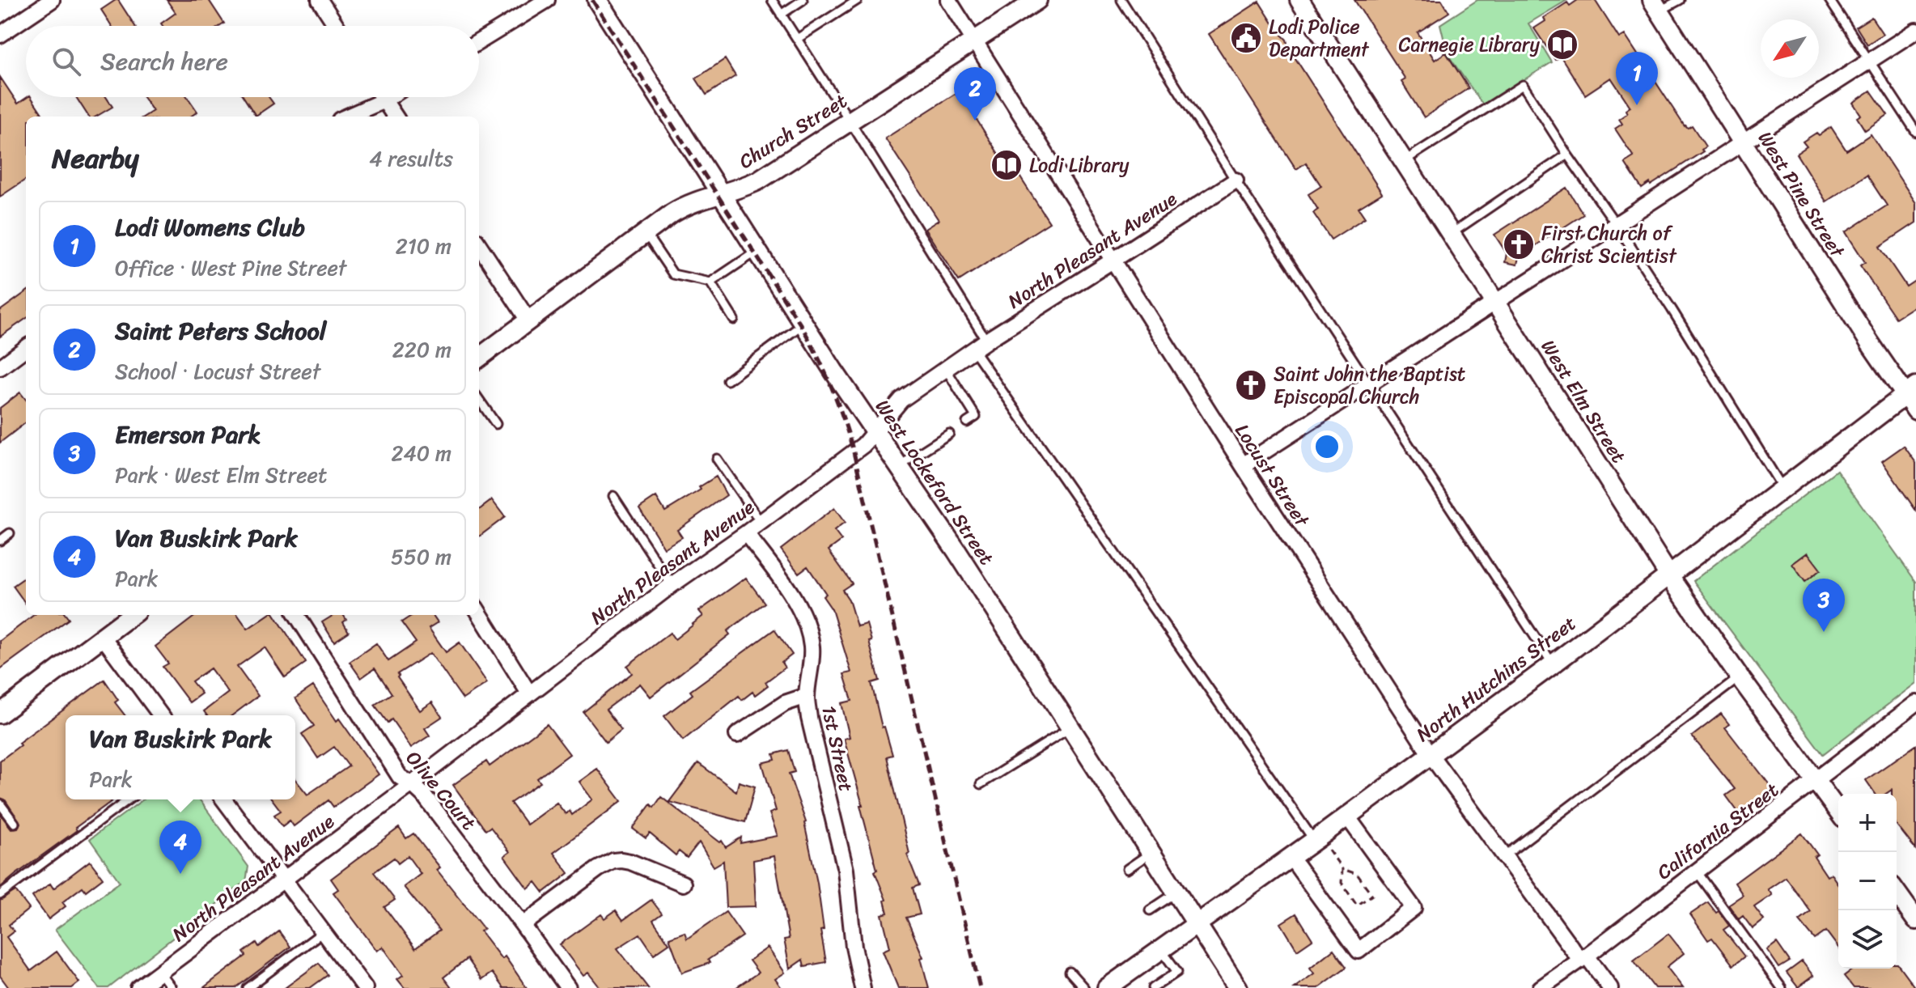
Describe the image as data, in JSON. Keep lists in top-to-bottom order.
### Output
{
  "streets": {
    "street": [
      "Church Street",
      "West Pine Street",
      "North Pleasant Avenue",
      "West Elm Street",
      "Locust Street",
      "West Lockeford Street",
      "North Hutchins Street",
      "1st Street",
      "Olive Court",
      "California Street"
    ]
  },
  "crossings": [
    ["Church Street", "Locust Street"],
    ["Church Street", "West Lockeford Street"],
    ["West Pine Street", "North Hutchins Street"],
    ["North Pleasant Avenue", "Locust Street"],
    ["North Pleasant Avenue", "West Lockeford Street"],
    ["North Pleasant Avenue", "1st Street"],
    ["North Pleasant Avenue", "Olive Court"],
    ["West Elm Street", "North Hutchins Street"],
    ["West Elm Street", "California Street"],
    ["Locust Street", "North Hutchins Street"],
    ["Locust Street", "California Street"],
    ["West Lockeford Street", "North Hutchins Street"]
  ],
  "places": {
    "public building": ["Lodi Police Department"],
    "library": ["Carnegie Library", "Lodi Library"],
    "church": ["First Church of Christ Scientist", "Saint John the Baptist Episcopal Church"]
  },
  "north": "bottom left",
  "page": {
    "search": "Search here",
    "pins": [
      "1",
      "2",
      "3",
      "4"
    ],
    "heading": ["Nearby", "4 results"],
    "list": [
      {
        "mark": "1",
        "name": "Lodi Womens Club",
        "note": "Office · West Pine Street",
        "value": "210 m"
      },
      {
        "mark": "2",
        "name": "Saint Peters School",
        "note": "School · Locust Street",
        "value": "220 m"
      },
      {
        "mark": "3",
        "name": "Emerson Park",
        "note": "Park · West Elm Street",
        "value": "240 m"
      },
      {
        "mark": "4",
        "name": "Van Buskirk Park",
        "note": "Park",
        "value": "550 m"
      }
    ],
    "popup": ["Van Buskirk Park", "Park"],
    "map_buttons": ["+", "−"]
  }
}
